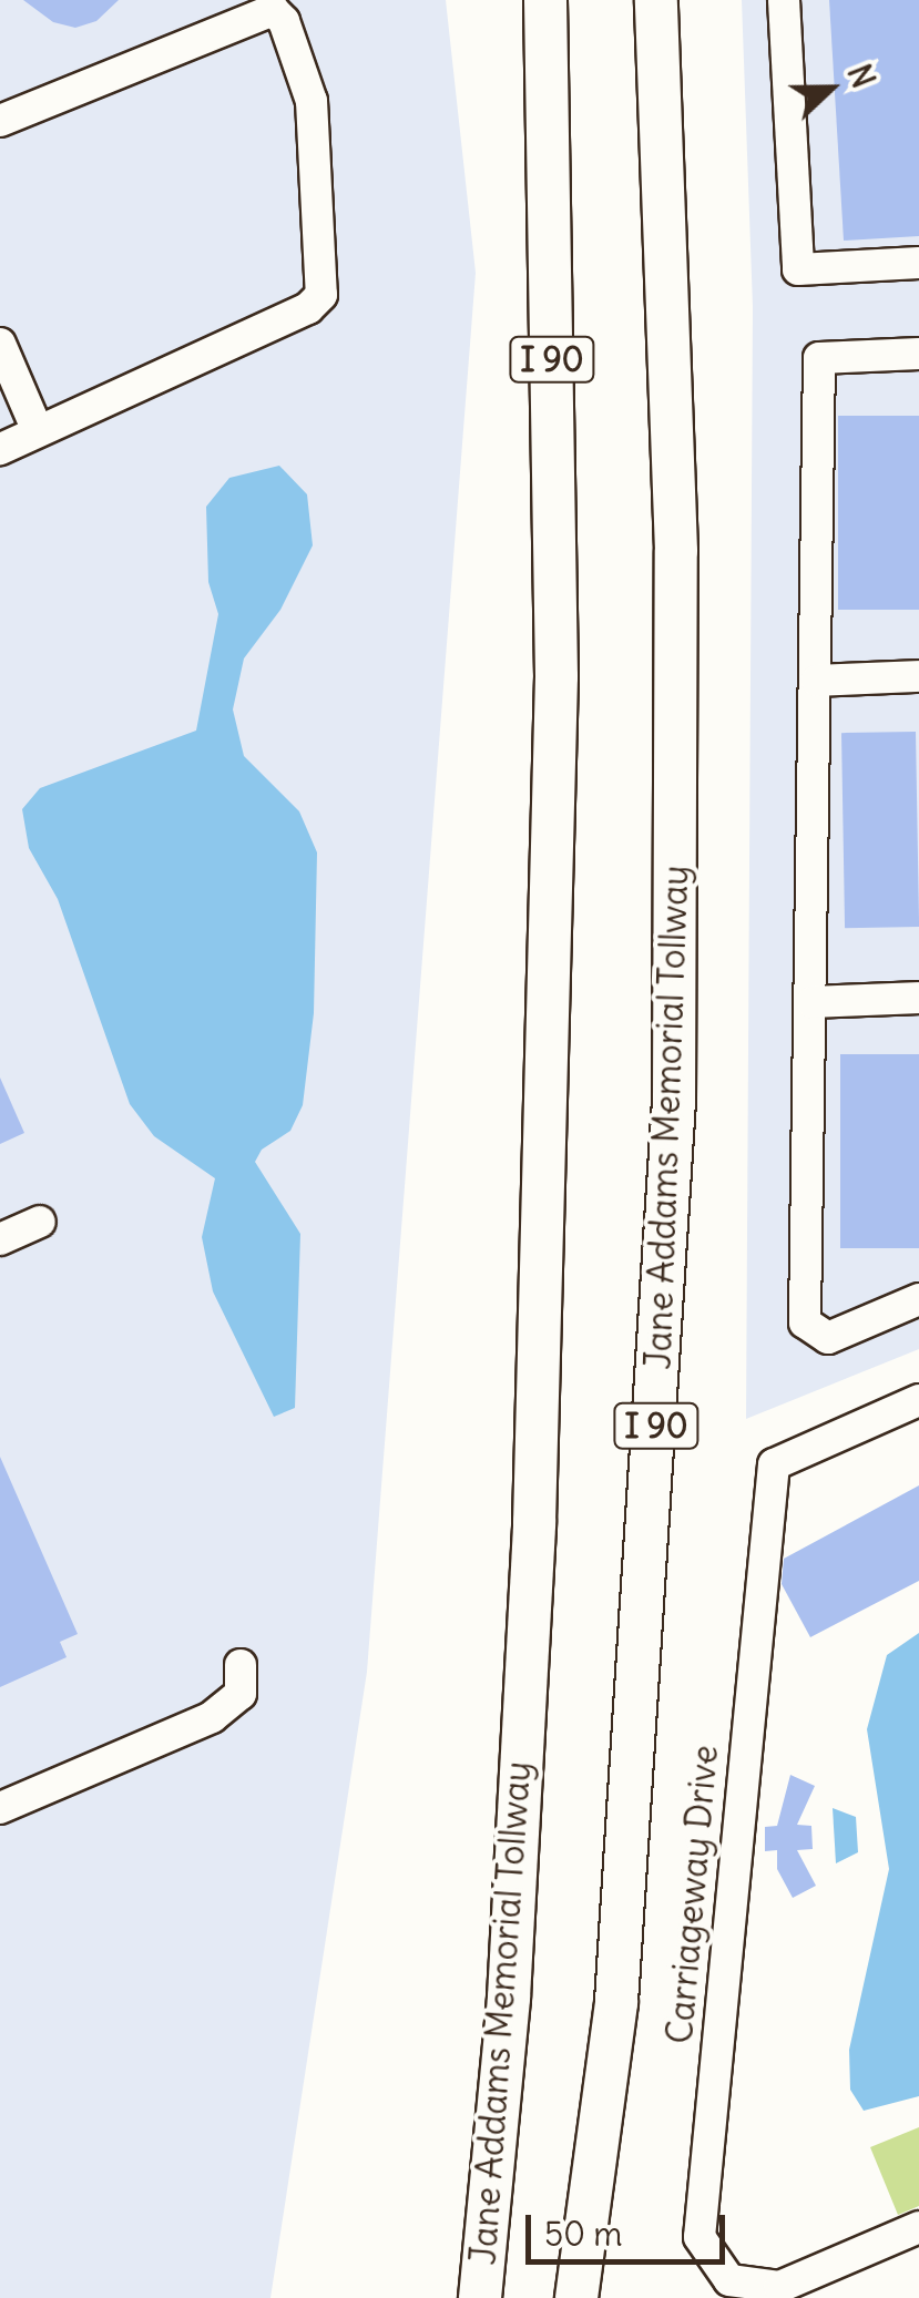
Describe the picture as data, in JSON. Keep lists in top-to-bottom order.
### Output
{
  "streets": {
    "highway": ["I 90", "Jane Addams Memorial Tollway"],
    "street": ["Carriageway Drive"]
  },
  "scale_bar": "50 m",
  "north": "right"
}
